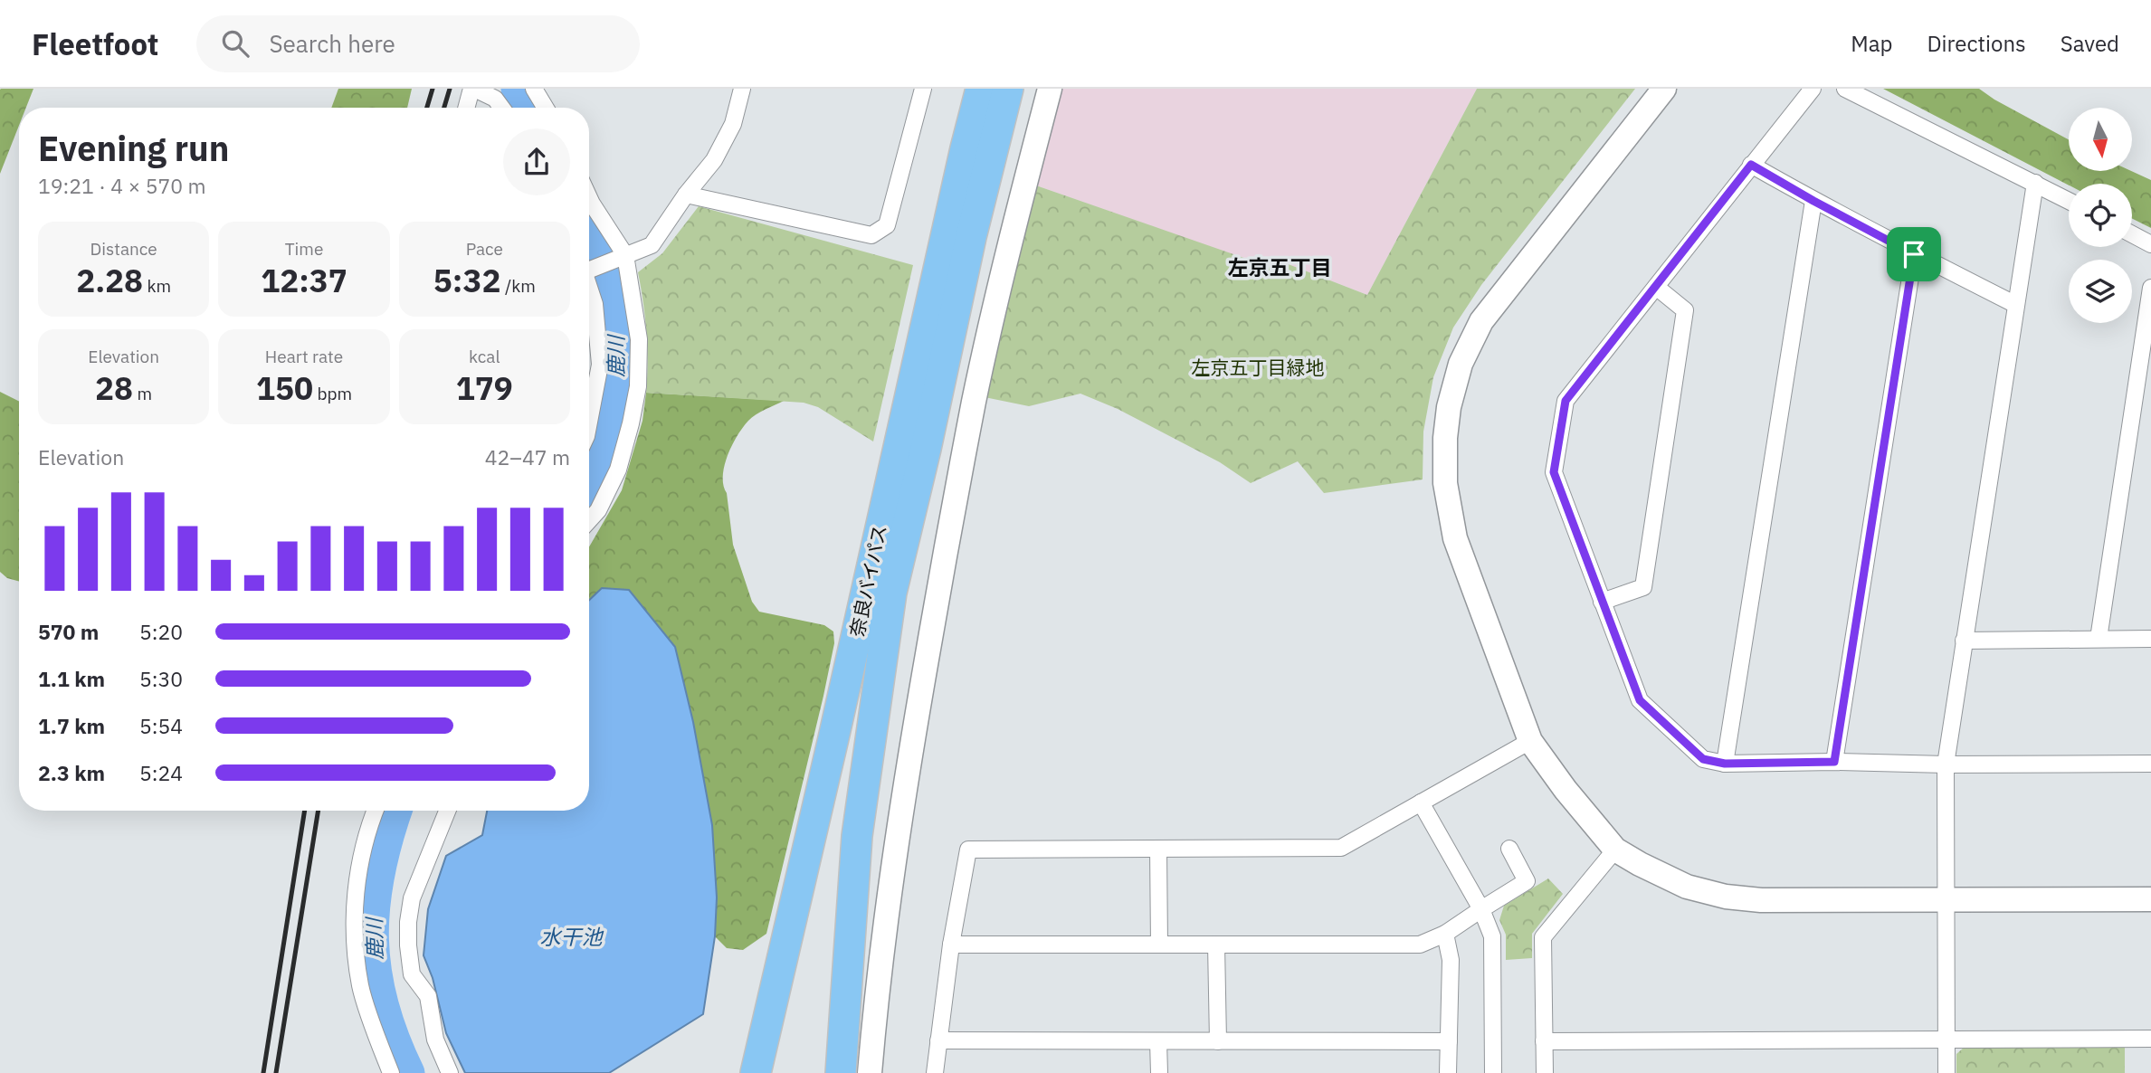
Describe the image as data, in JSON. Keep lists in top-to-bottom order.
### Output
{
  "streets": {
    "highway": ["奈良バイパス"]
  },
  "districts": ["左京五丁目"],
  "water": ["鹿川", "水干池"],
  "parks": ["左京五丁目緑地"],
  "north": "bottom",
  "page": {
    "header": "Fleetfoot",
    "search": "Search here",
    "nav": ["Map", "Directions", "Saved"],
    "heading": ["Evening run", "19:21 · 4 × 570 m"],
    "stats": [
      ["Distance", "2.28 km"],
      ["Time", "12:37"],
      ["Pace", "5:32 /km"],
      ["Elevation", "28 m"],
      ["Heart rate", "150 bpm"],
      ["kcal", "179"]
    ],
    "chart": ["Elevation", "42–47 m"],
    "list": [
      {
        "name": "570 m",
        "note": "5:20"
      },
      {
        "name": "1.1 km",
        "note": "5:30"
      },
      {
        "name": "1.7 km",
        "note": "5:54"
      },
      {
        "name": "2.3 km",
        "note": "5:24"
      }
    ]
  }
}
